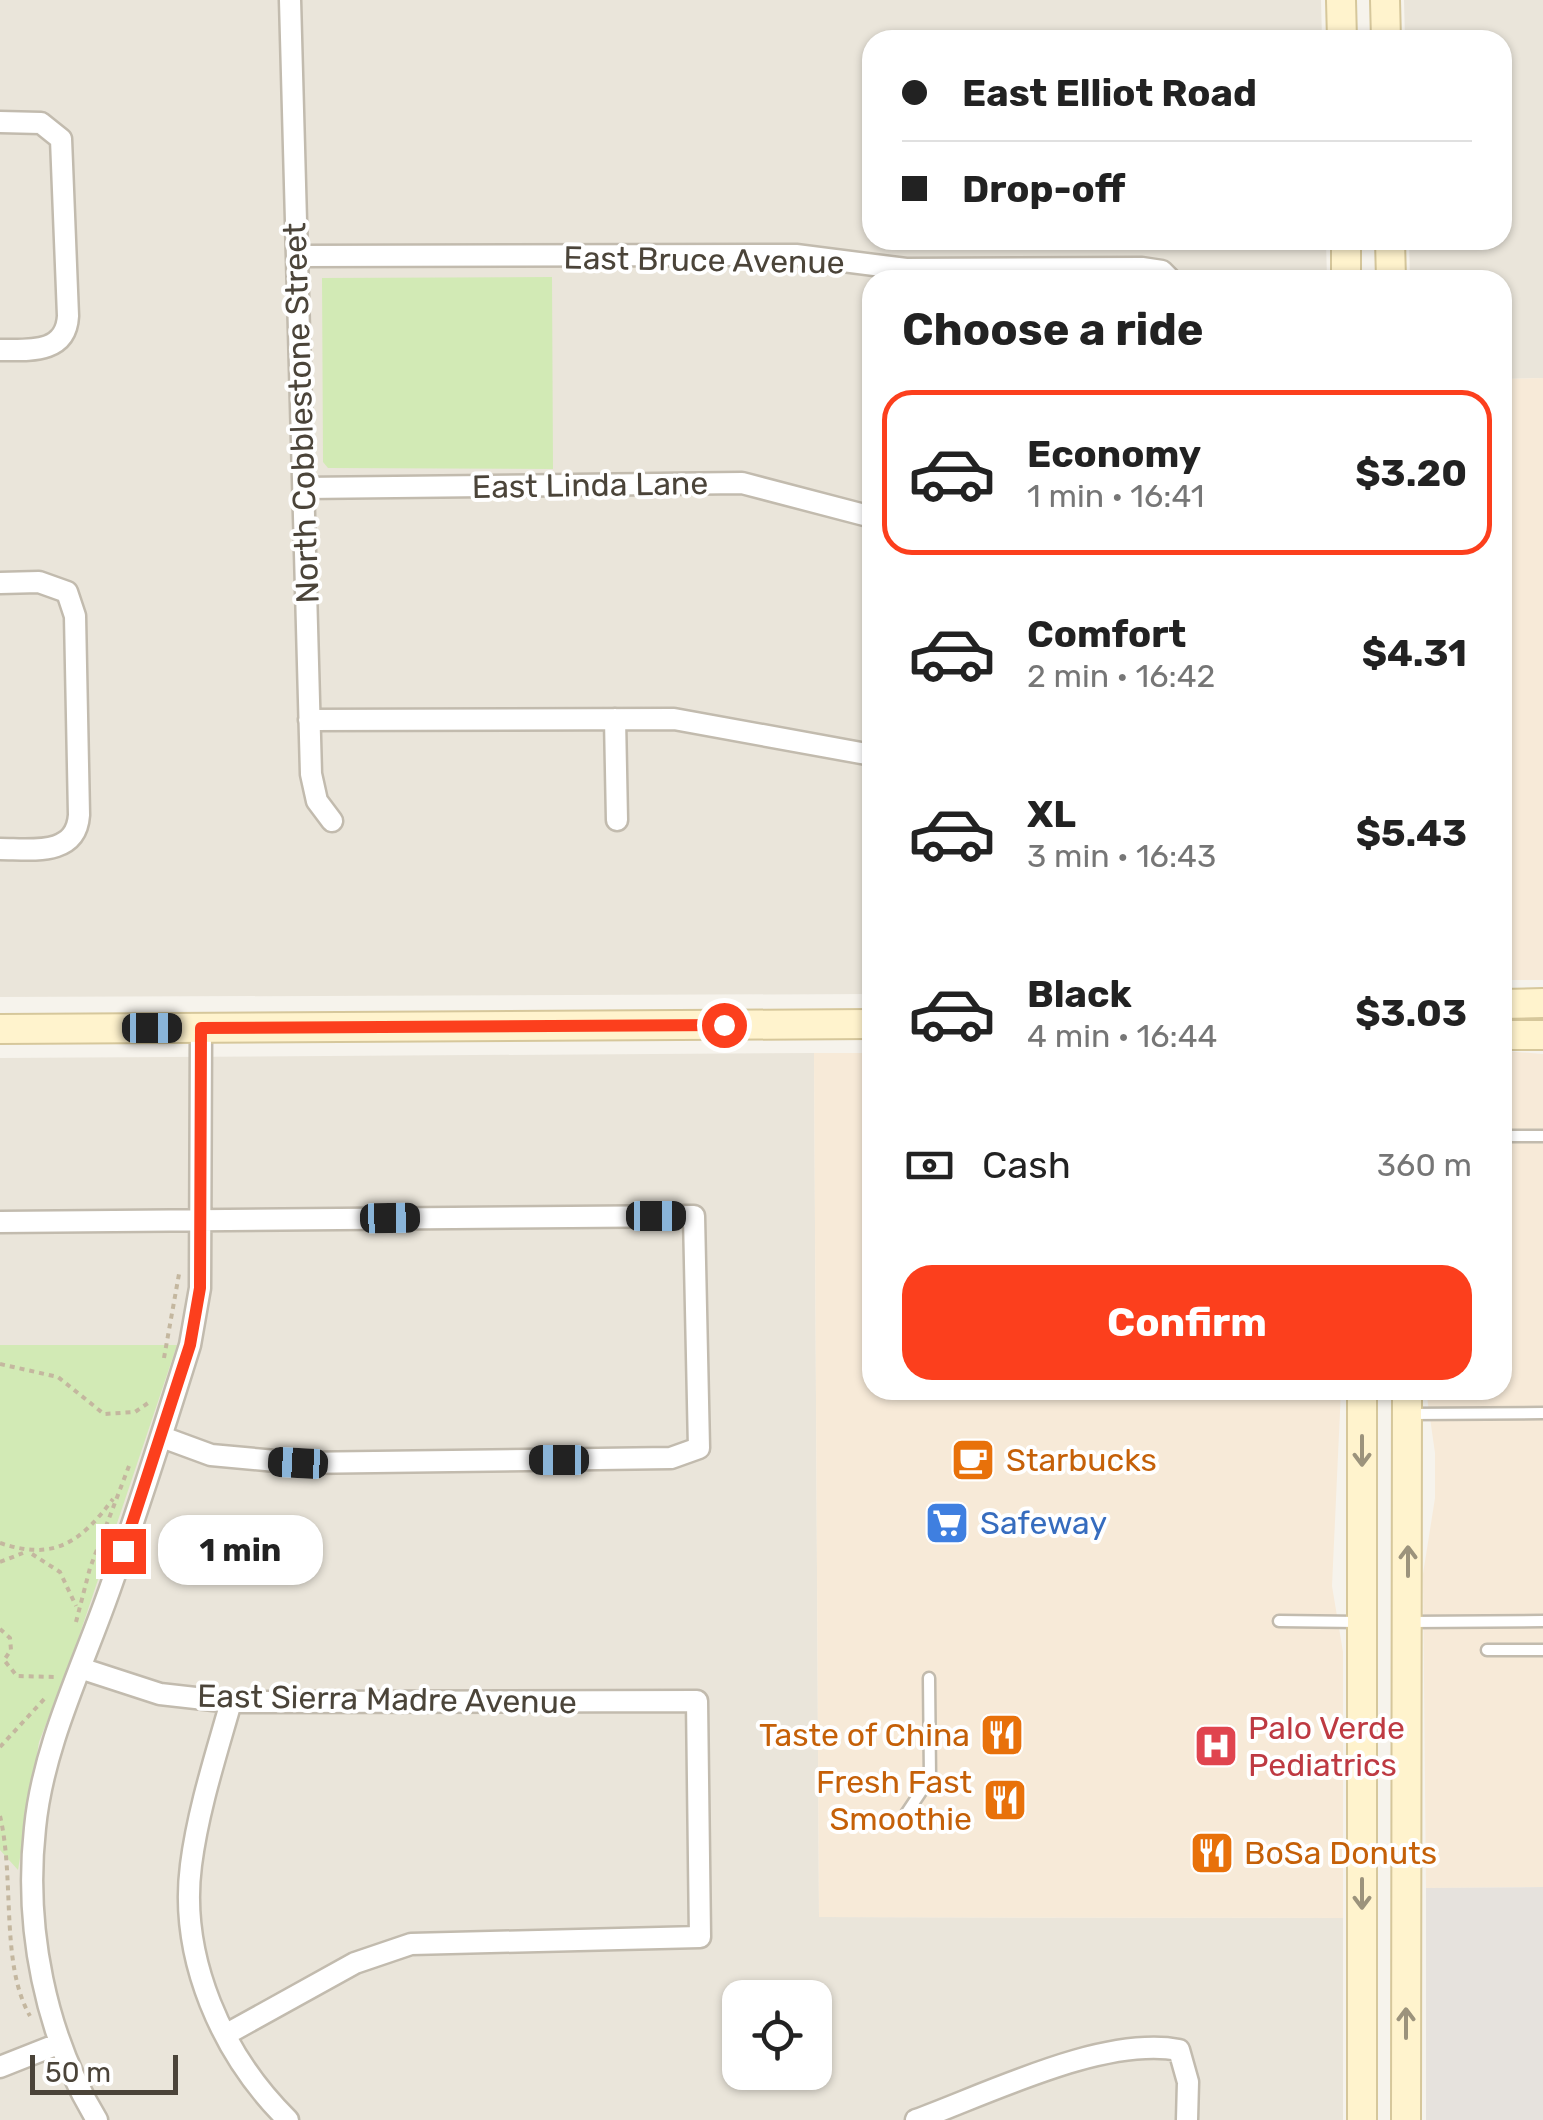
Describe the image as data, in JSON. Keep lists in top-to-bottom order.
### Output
{
  "streets": {
    "street": [
      "East Bruce Avenue",
      "North Cobblestone Street",
      "East Linda Lane",
      "East Sierra Madre Avenue"
    ]
  },
  "crossings": [
    ["East Bruce Avenue", "North Cobblestone Street"],
    ["North Cobblestone Street", "East Linda Lane"]
  ],
  "places": {
    "cafe": ["Starbucks"],
    "supermarket": ["Safeway"],
    "restaurant": ["Taste of China", "Fresh Fast Smoothie", "BoSa Donuts"],
    "hospital": ["Palo Verde Pediatrics"]
  },
  "scale_bar": "50 m",
  "page": {
    "banner": ["East Elliot Road", "Drop-off"],
    "heading": "Choose a ride",
    "list": [
      {
        "name": "Economy",
        "note": "1 min · 16:41",
        "value": "$3.20"
      },
      {
        "name": "Comfort",
        "note": "2 min · 16:42",
        "value": "$4.31"
      },
      {
        "name": "XL",
        "note": "3 min · 16:43",
        "value": "$5.43"
      },
      {
        "name": "Black",
        "note": "4 min · 16:44",
        "value": "$3.03"
      }
    ],
    "pay": ["Cash", "360 m"],
    "buttons": "Confirm",
    "bubble": "1 min",
    "scale": "50 m"
  }
}
